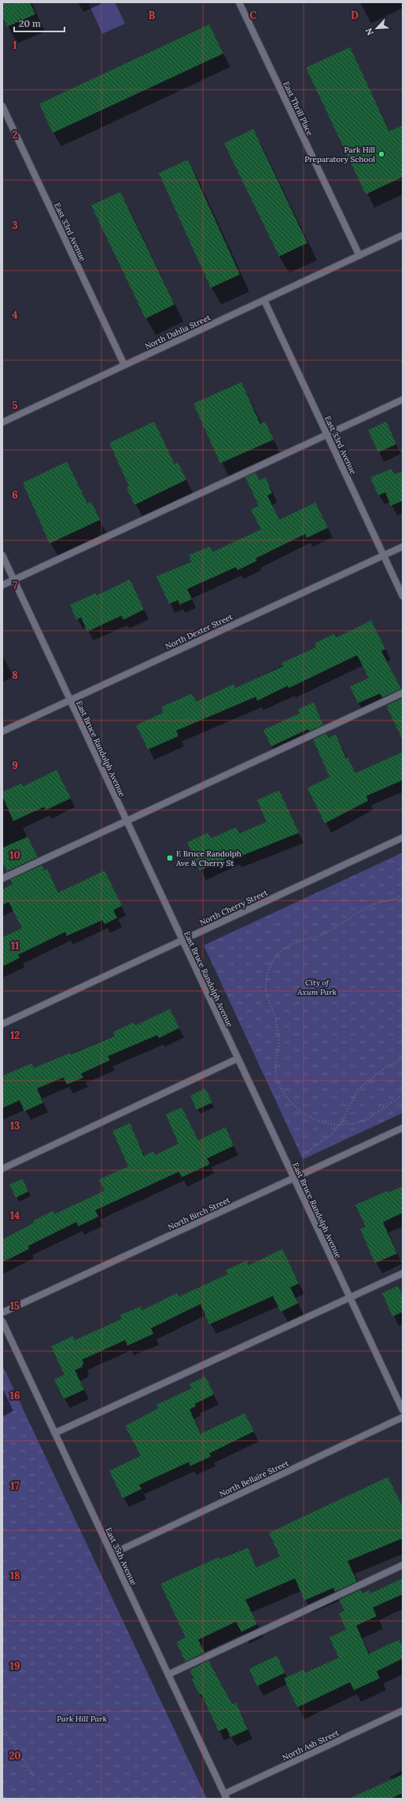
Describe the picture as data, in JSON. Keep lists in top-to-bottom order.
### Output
{
  "streets": {
    "street": [
      "East Thrill Place",
      "East 33rd Avenue",
      "North Dahlia Street",
      "North Dexter Street",
      "East Bruce Randolph Avenue",
      "North Cherry Street",
      "North Birch Street",
      "North Bellaire Street",
      "East 35th Avenue",
      "North Ash Street"
    ]
  },
  "crossings": [
    ["East Thrill Place", "North Dahlia Street"],
    ["East 33rd Avenue", "North Dahlia Street"],
    ["East 33rd Avenue", "North Dexter Street"],
    ["North Dexter Street", "East Bruce Randolph Avenue"],
    ["East Bruce Randolph Avenue", "North Cherry Street"],
    ["East Bruce Randolph Avenue", "North Birch Street"],
    ["North Bellaire Street", "East 35th Avenue"],
    ["East 35th Avenue", "North Ash Street"]
  ],
  "parks": ["City of Axum Park", "Park Hill Park"],
  "places": {
    "other": ["Park Hill Preparatory School"],
    "transit": ["E Bruce Randolph Ave & Cherry St"]
  },
  "scale_bar": "20 m",
  "north": "bottom left",
  "grid": {
    "columns": ["B", "C", "D"],
    "rows": [
      "1",
      "2",
      "3",
      "4",
      "5",
      "6",
      "7",
      "8",
      "9",
      "10",
      "11",
      "12",
      "13",
      "14",
      "15",
      "16",
      "17",
      "18",
      "19",
      "20"
    ]
  }
}
